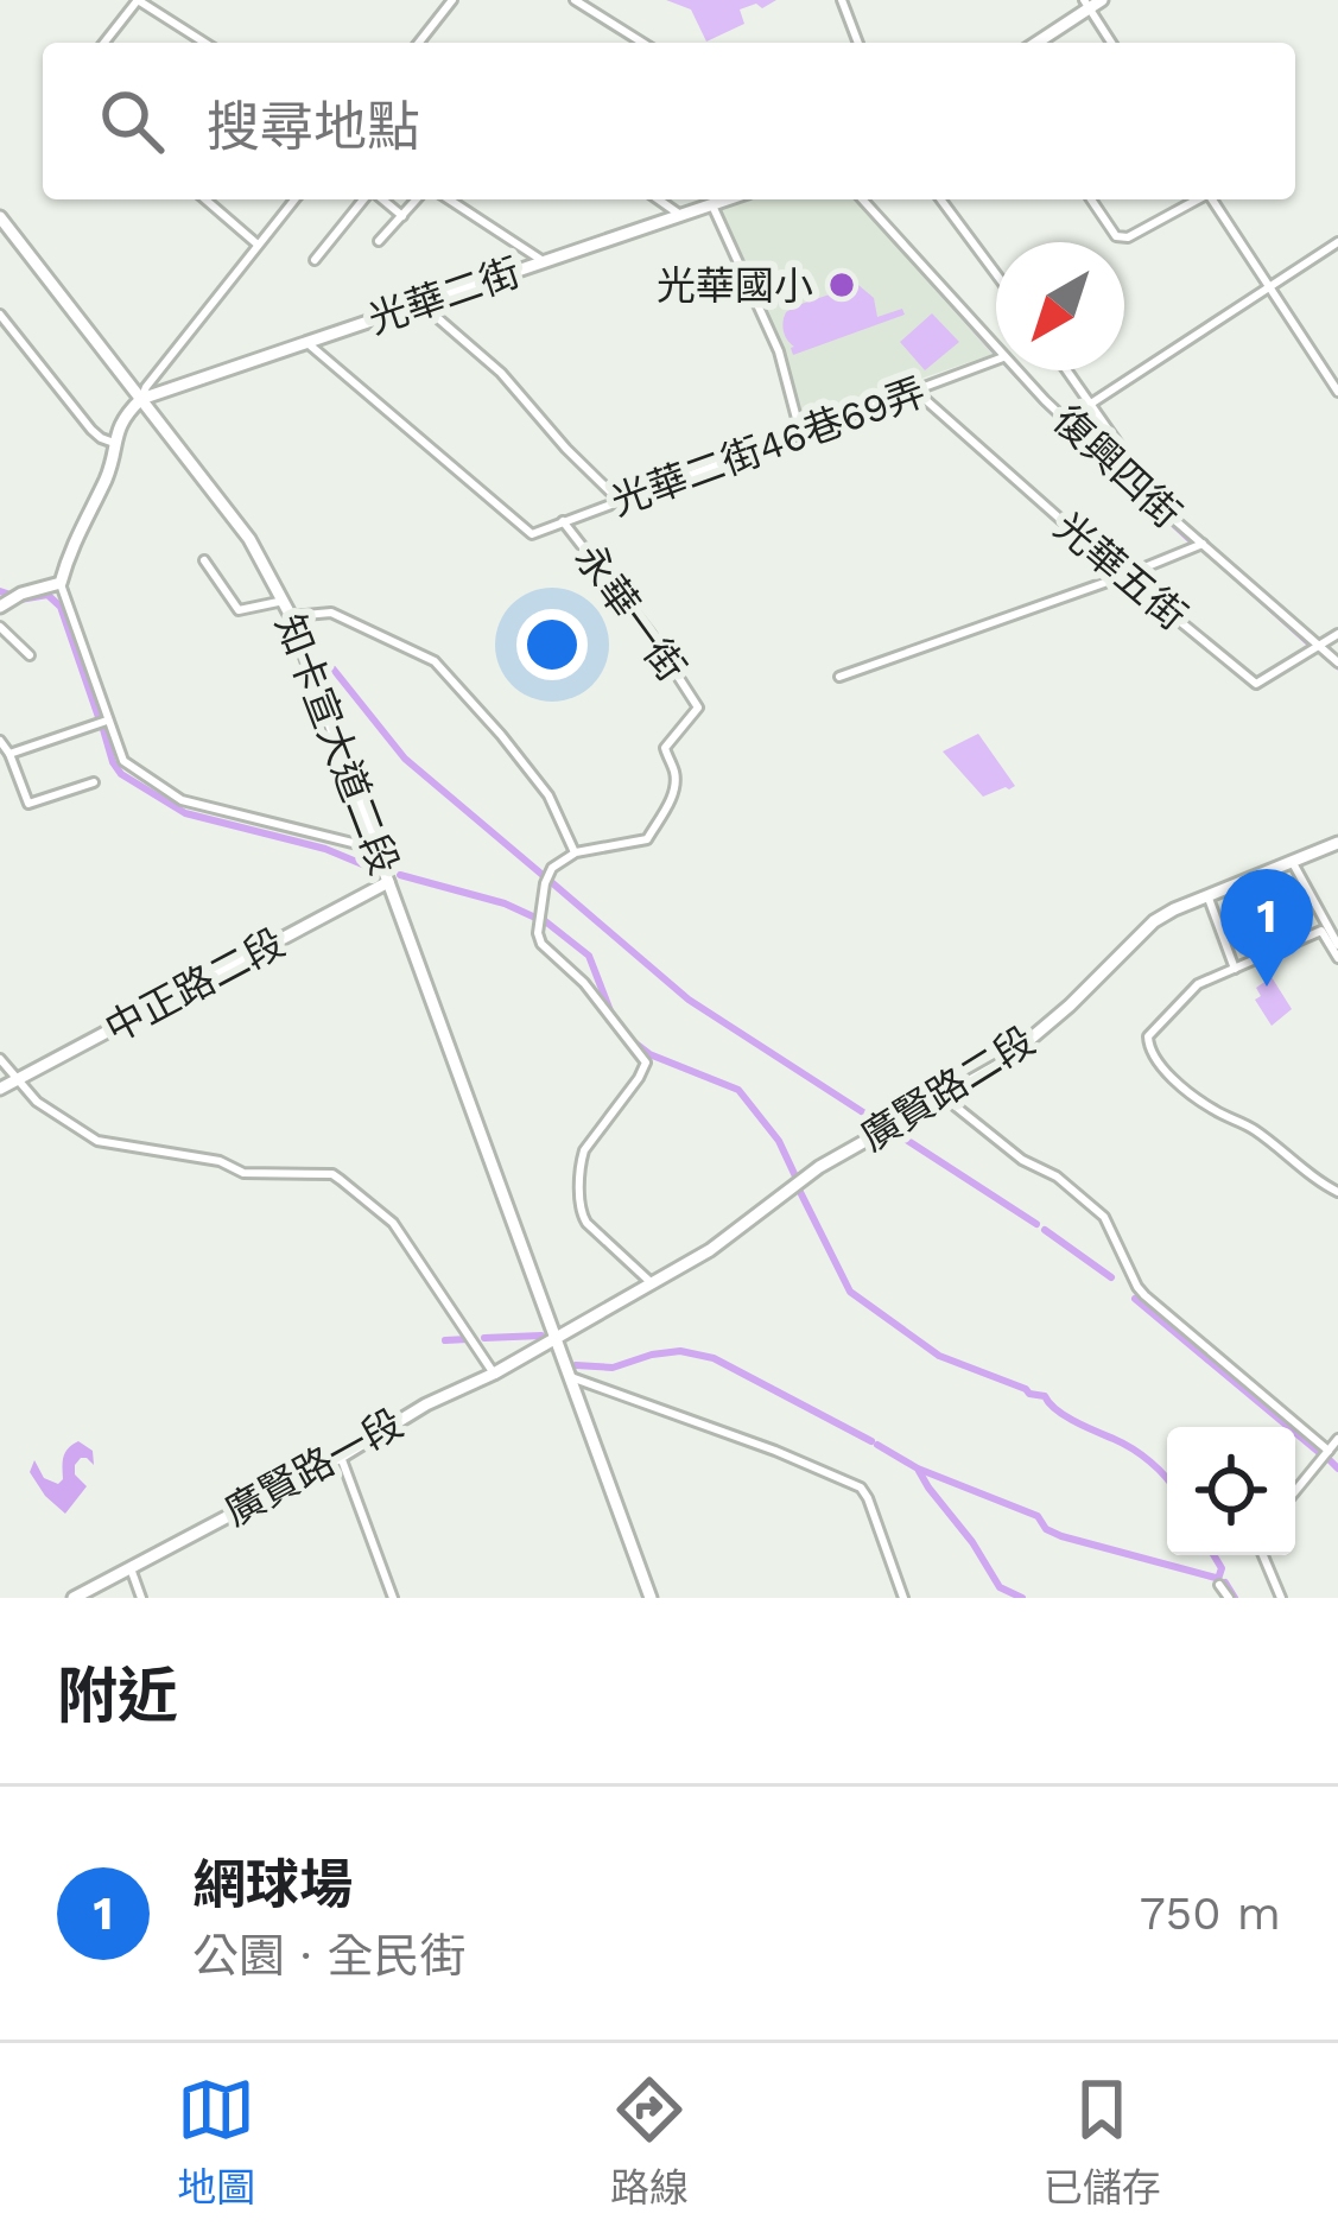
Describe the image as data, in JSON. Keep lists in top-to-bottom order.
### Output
{
  "streets": {
    "street": [
      "光華二街",
      "光華二街46巷69弄",
      "復興四街",
      "光華五街",
      "永華一街",
      "知卡宣大道二段",
      "中正路二段",
      "廣賢路二段",
      "廣賢路一段"
    ]
  },
  "crossings": [
    ["光華二街", "光華二街46巷69弄"],
    ["光華二街", "知卡宣大道二段"],
    ["光華二街46巷69弄", "光華五街"],
    ["光華二街46巷69弄", "永華一街"],
    ["復興四街", "光華五街"],
    ["知卡宣大道二段", "中正路二段"],
    ["知卡宣大道二段", "廣賢路二段"],
    ["知卡宣大道二段", "廣賢路一段"],
    ["廣賢路二段", "廣賢路一段"]
  ],
  "places": ["光華國小"],
  "north": "bottom left",
  "page": {
    "search": "搜尋地點",
    "pins": "1",
    "heading": "附近",
    "list": [
      {
        "mark": "1",
        "name": "網球場",
        "note": "公園 · 全民街",
        "value": "750 m"
      }
    ],
    "nav": ["地圖", "路線", "已儲存"]
  }
}
